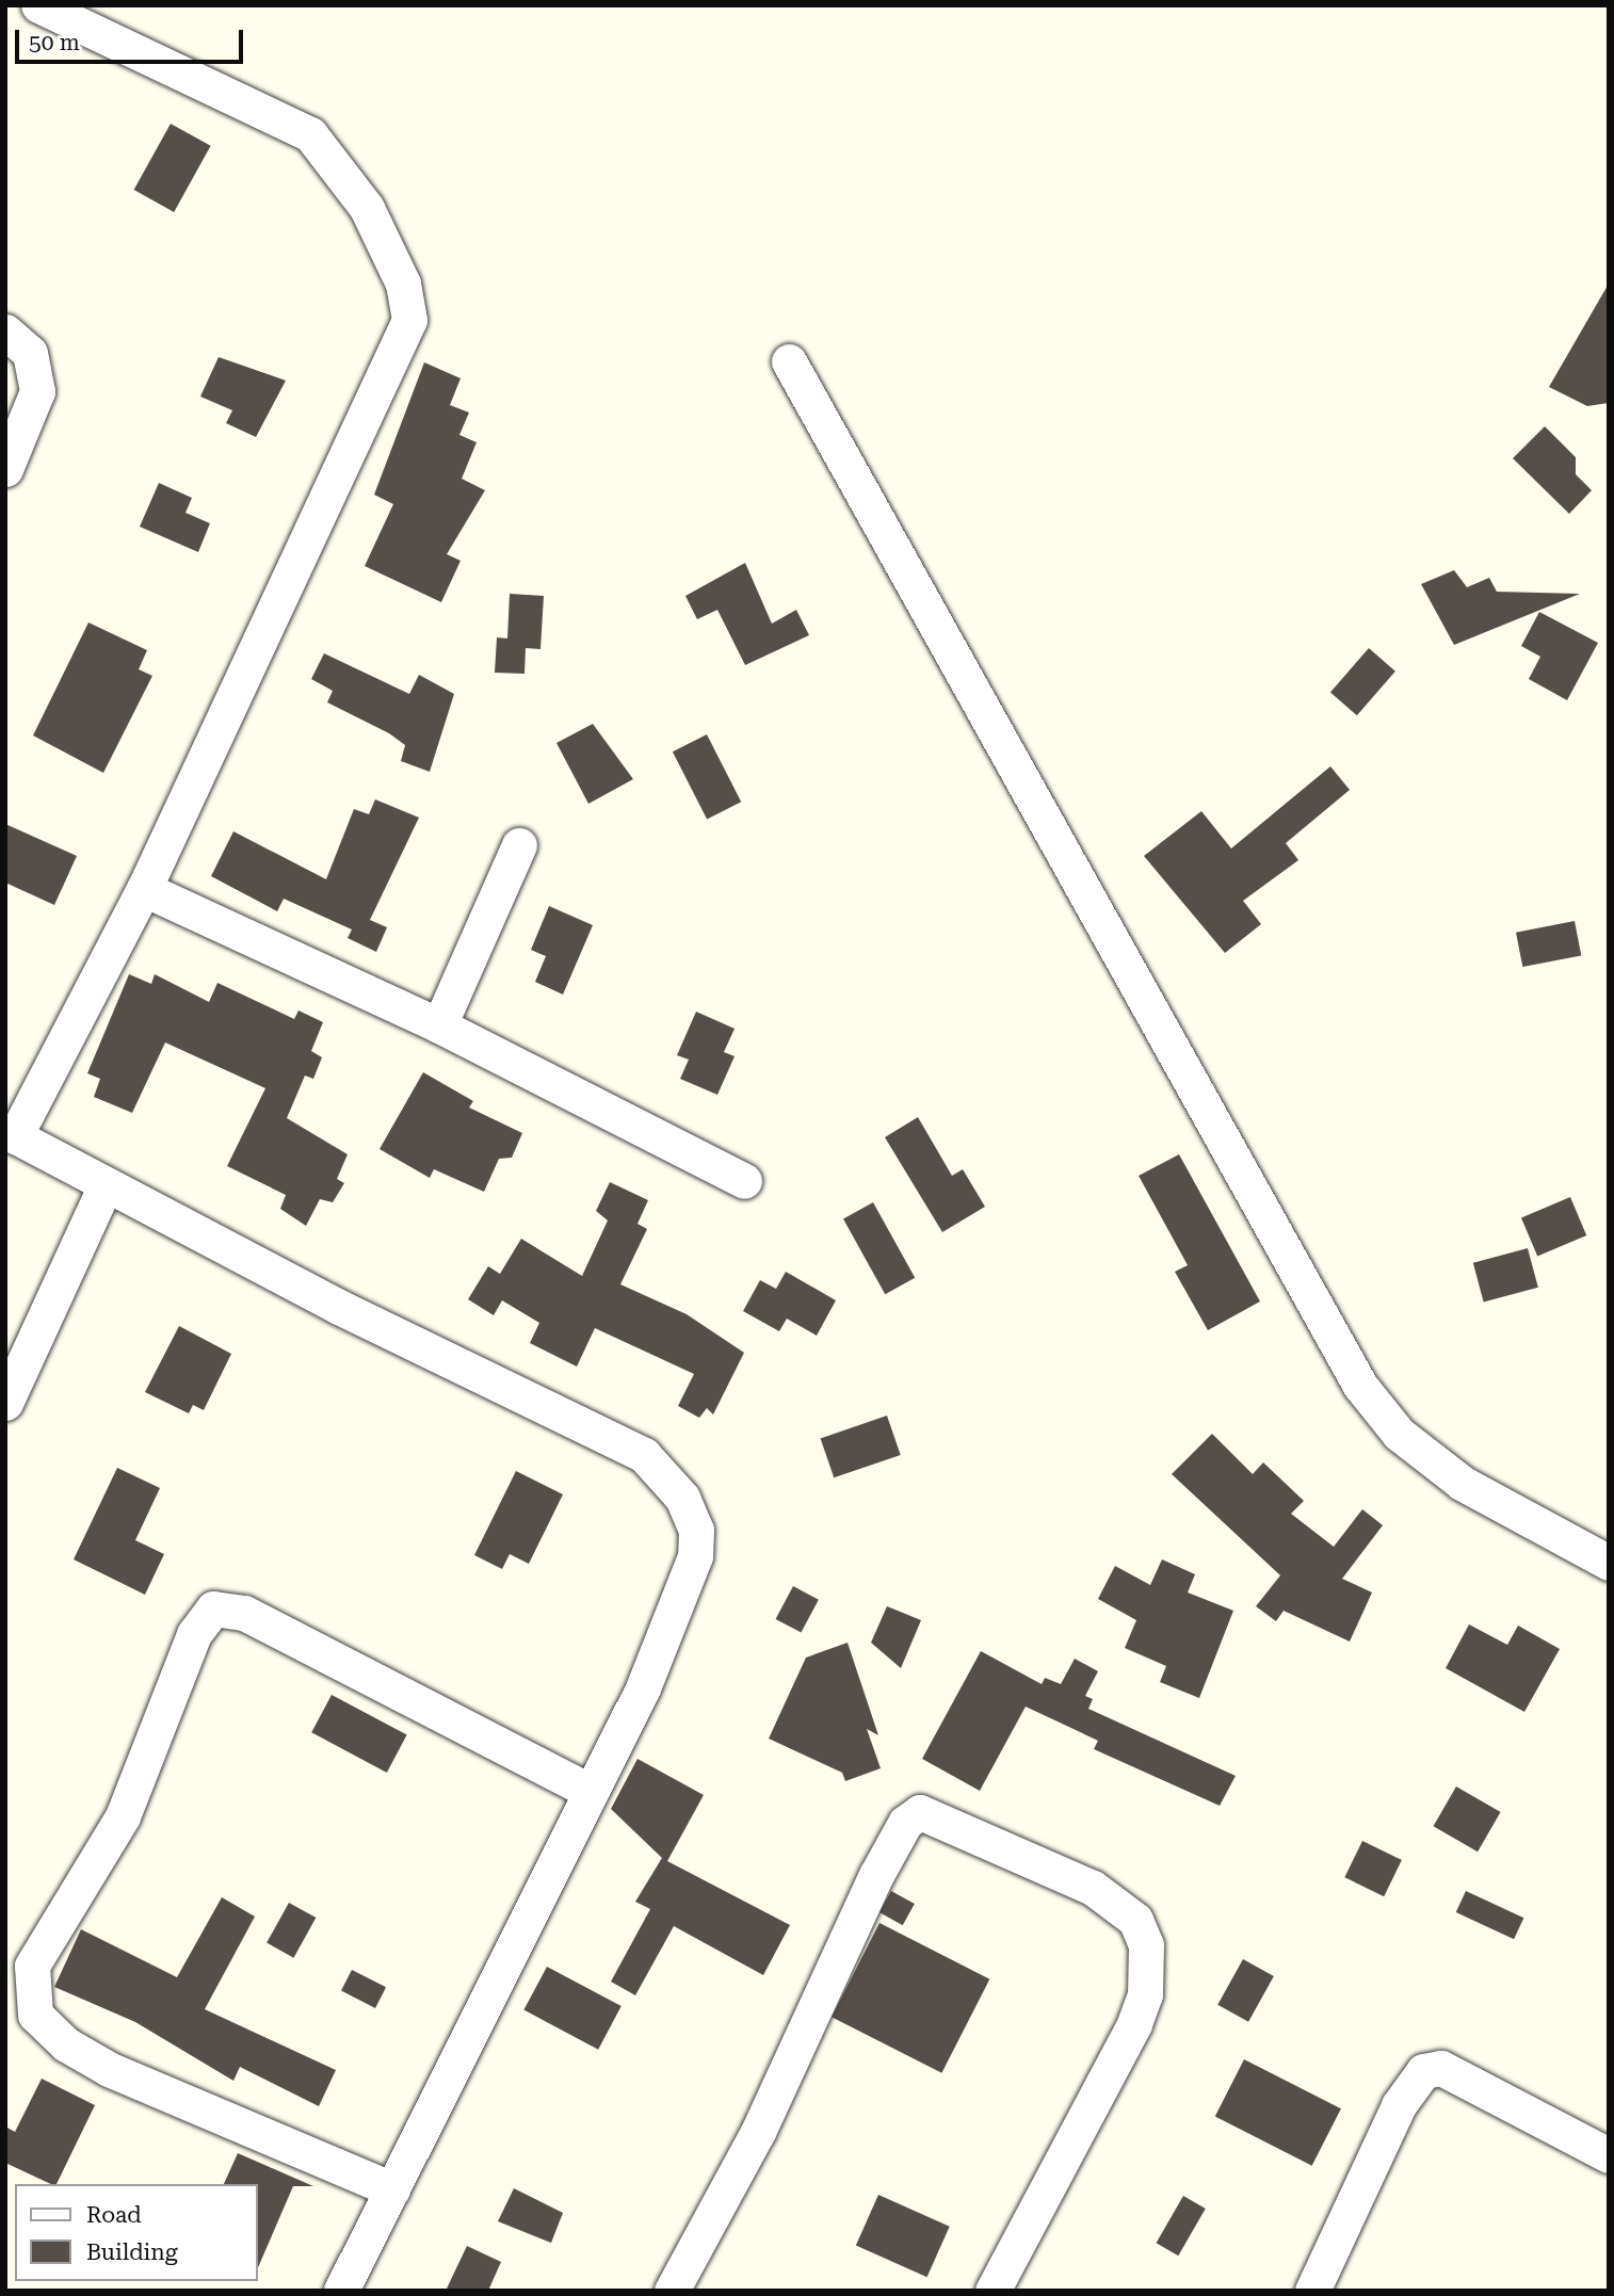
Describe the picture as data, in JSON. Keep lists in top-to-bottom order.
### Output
{
  "legend": ["Road", "Building"],
  "scale_bar": "50 m"
}
